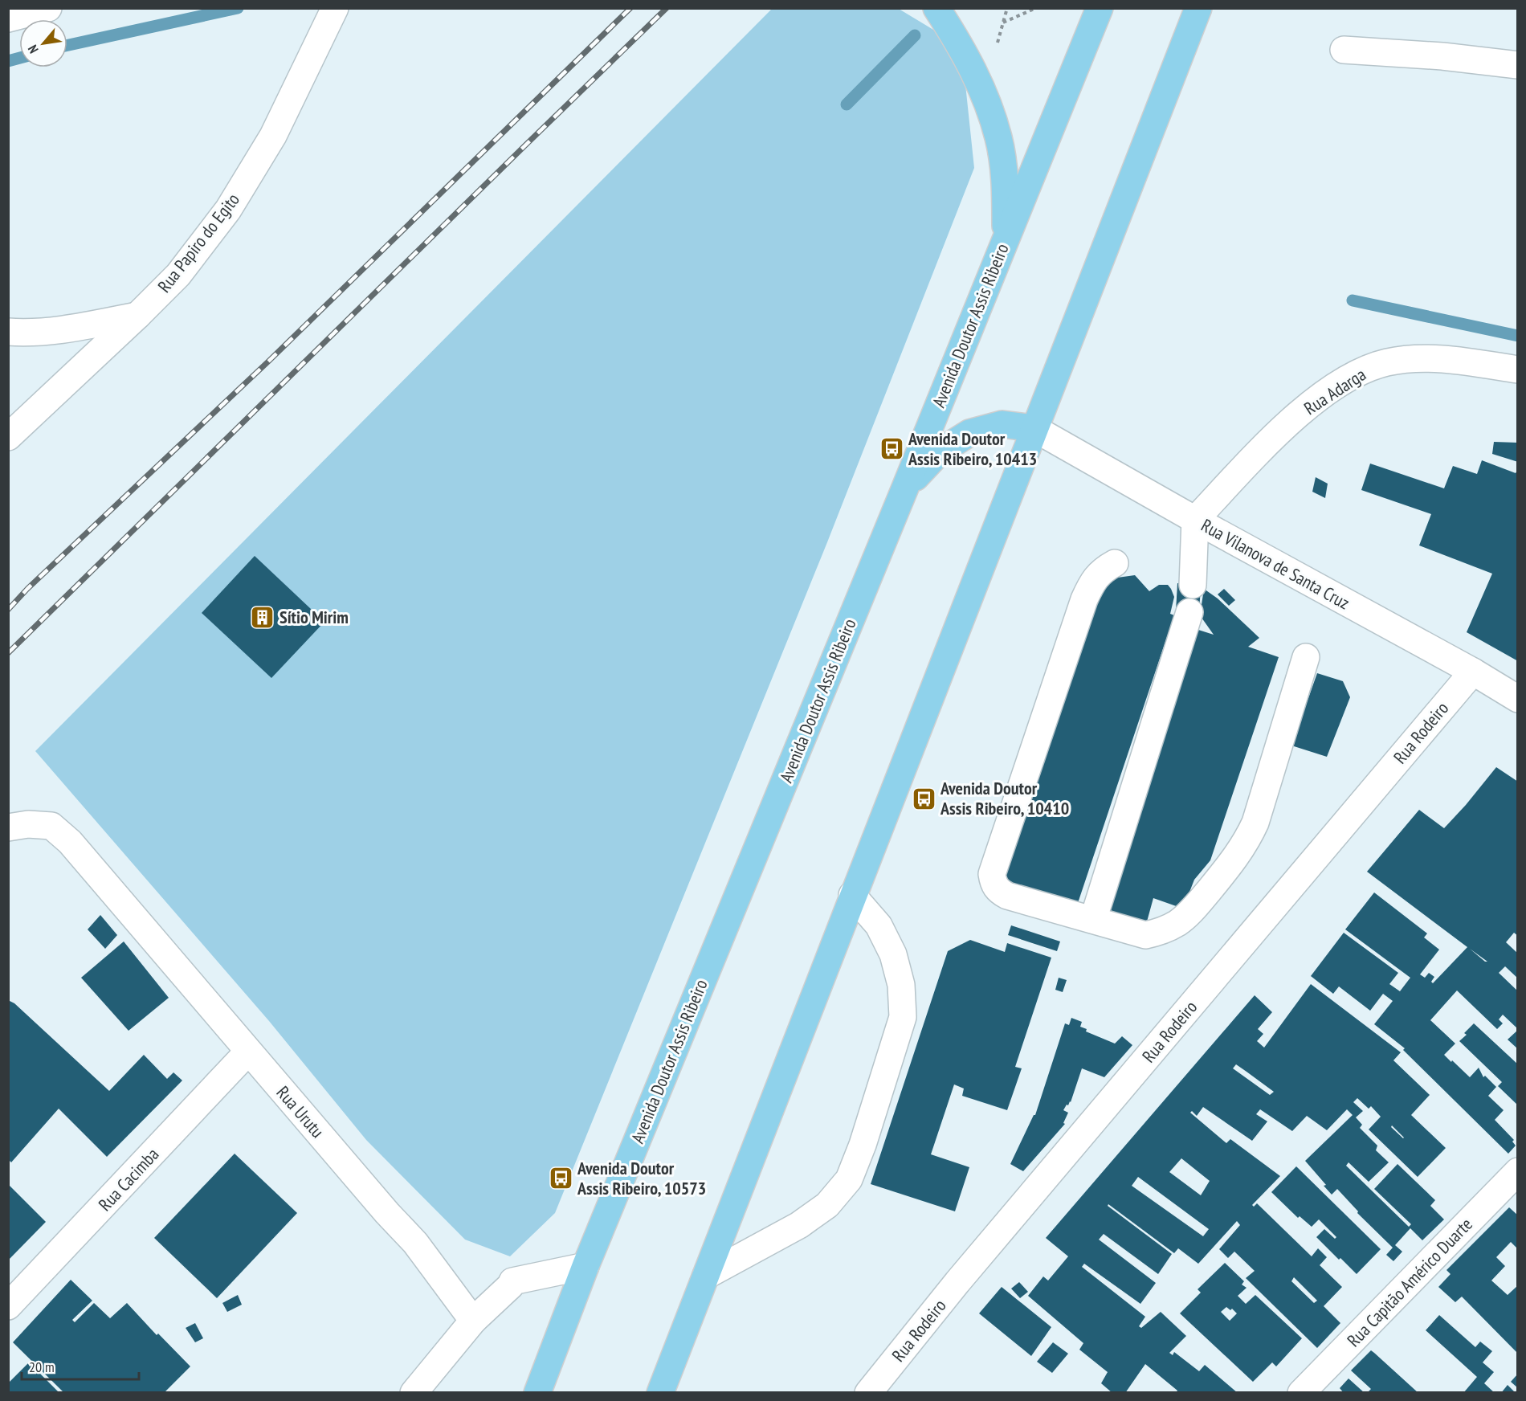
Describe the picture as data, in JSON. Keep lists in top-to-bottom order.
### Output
{
  "streets": {
    "main road": ["Avenida Doutor Assis Ribeiro"],
    "street": [
      "Rua Papiro do Egito",
      "Rua Adarga",
      "Rua Vilanova de Santa Cruz",
      "Rua Rodeiro",
      "Rua Urutu",
      "Rua Cacimba",
      "Rua Capitão Américo Duarte"
    ]
  },
  "crossings": [
    ["Rua Adarga", "Rua Vilanova de Santa Cruz"],
    ["Rua Vilanova de Santa Cruz", "Rua Rodeiro"],
    ["Rua Urutu", "Rua Cacimba"]
  ],
  "places": {
    "bus stop": ["Avenida Doutor Assis Ribeiro, 10413", "Avenida Doutor Assis Ribeiro, 10410", "Avenida Doutor Assis Ribeiro, 10573"],
    "building": ["Sítio Mirim"]
  },
  "scale_bar": "20 m",
  "north": "bottom left"
}
